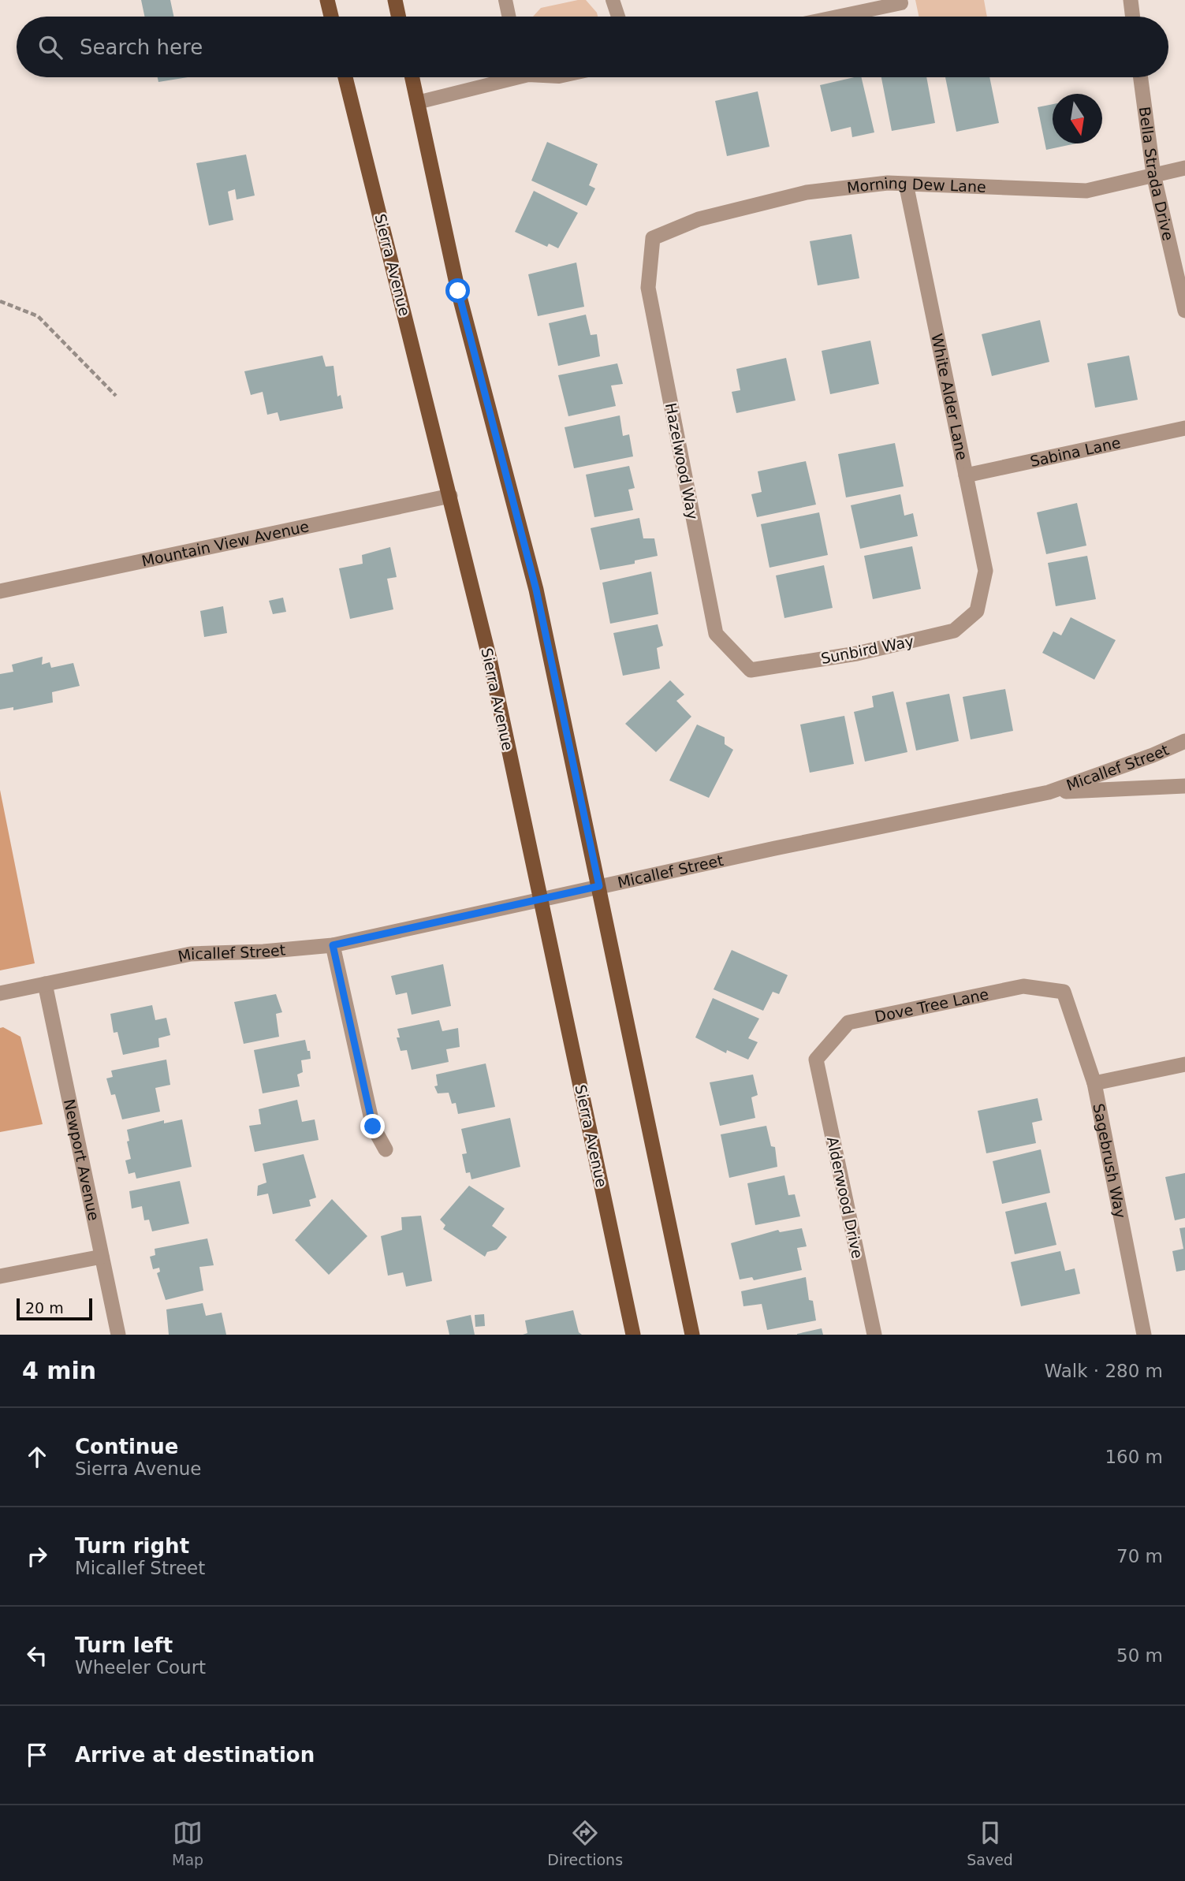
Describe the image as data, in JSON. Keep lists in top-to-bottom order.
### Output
{
  "streets": {
    "main road": ["Sierra Avenue"],
    "street": [
      "Bella Strada Drive",
      "Morning Dew Lane",
      "White Alder Lane",
      "Sabina Lane",
      "Hazelwood Way",
      "Mountain View Avenue",
      "Sunbird Way",
      "Micallef Street",
      "Dove Tree Lane",
      "Newport Avenue",
      "Sagebrush Way",
      "Alderwood Drive"
    ]
  },
  "crossings": [
    ["Bella Strada Drive", "Morning Dew Lane"],
    ["Morning Dew Lane", "White Alder Lane"],
    ["Morning Dew Lane", "Hazelwood Way"],
    ["Sierra Avenue", "Mountain View Avenue"],
    ["Sierra Avenue", "Micallef Street"],
    ["White Alder Lane", "Sabina Lane"],
    ["White Alder Lane", "Sunbird Way"],
    ["Hazelwood Way", "Sunbird Way"],
    ["Micallef Street", "Newport Avenue"],
    ["Dove Tree Lane", "Sagebrush Way"],
    ["Dove Tree Lane", "Alderwood Drive"]
  ],
  "scale_bar": "20 m",
  "north": "bottom",
  "page": {
    "search": "Search here",
    "scale": "20 m",
    "heading": ["4 min", "Walk · 280 m"],
    "list": [
      ["Continue", "Sierra Avenue", "160 m"],
      ["Turn right", "Micallef Street", "70 m"],
      ["Turn left", "Wheeler Court", "50 m"],
      "Arrive at destination"
    ],
    "nav": ["Map", "Directions", "Saved"]
  }
}
